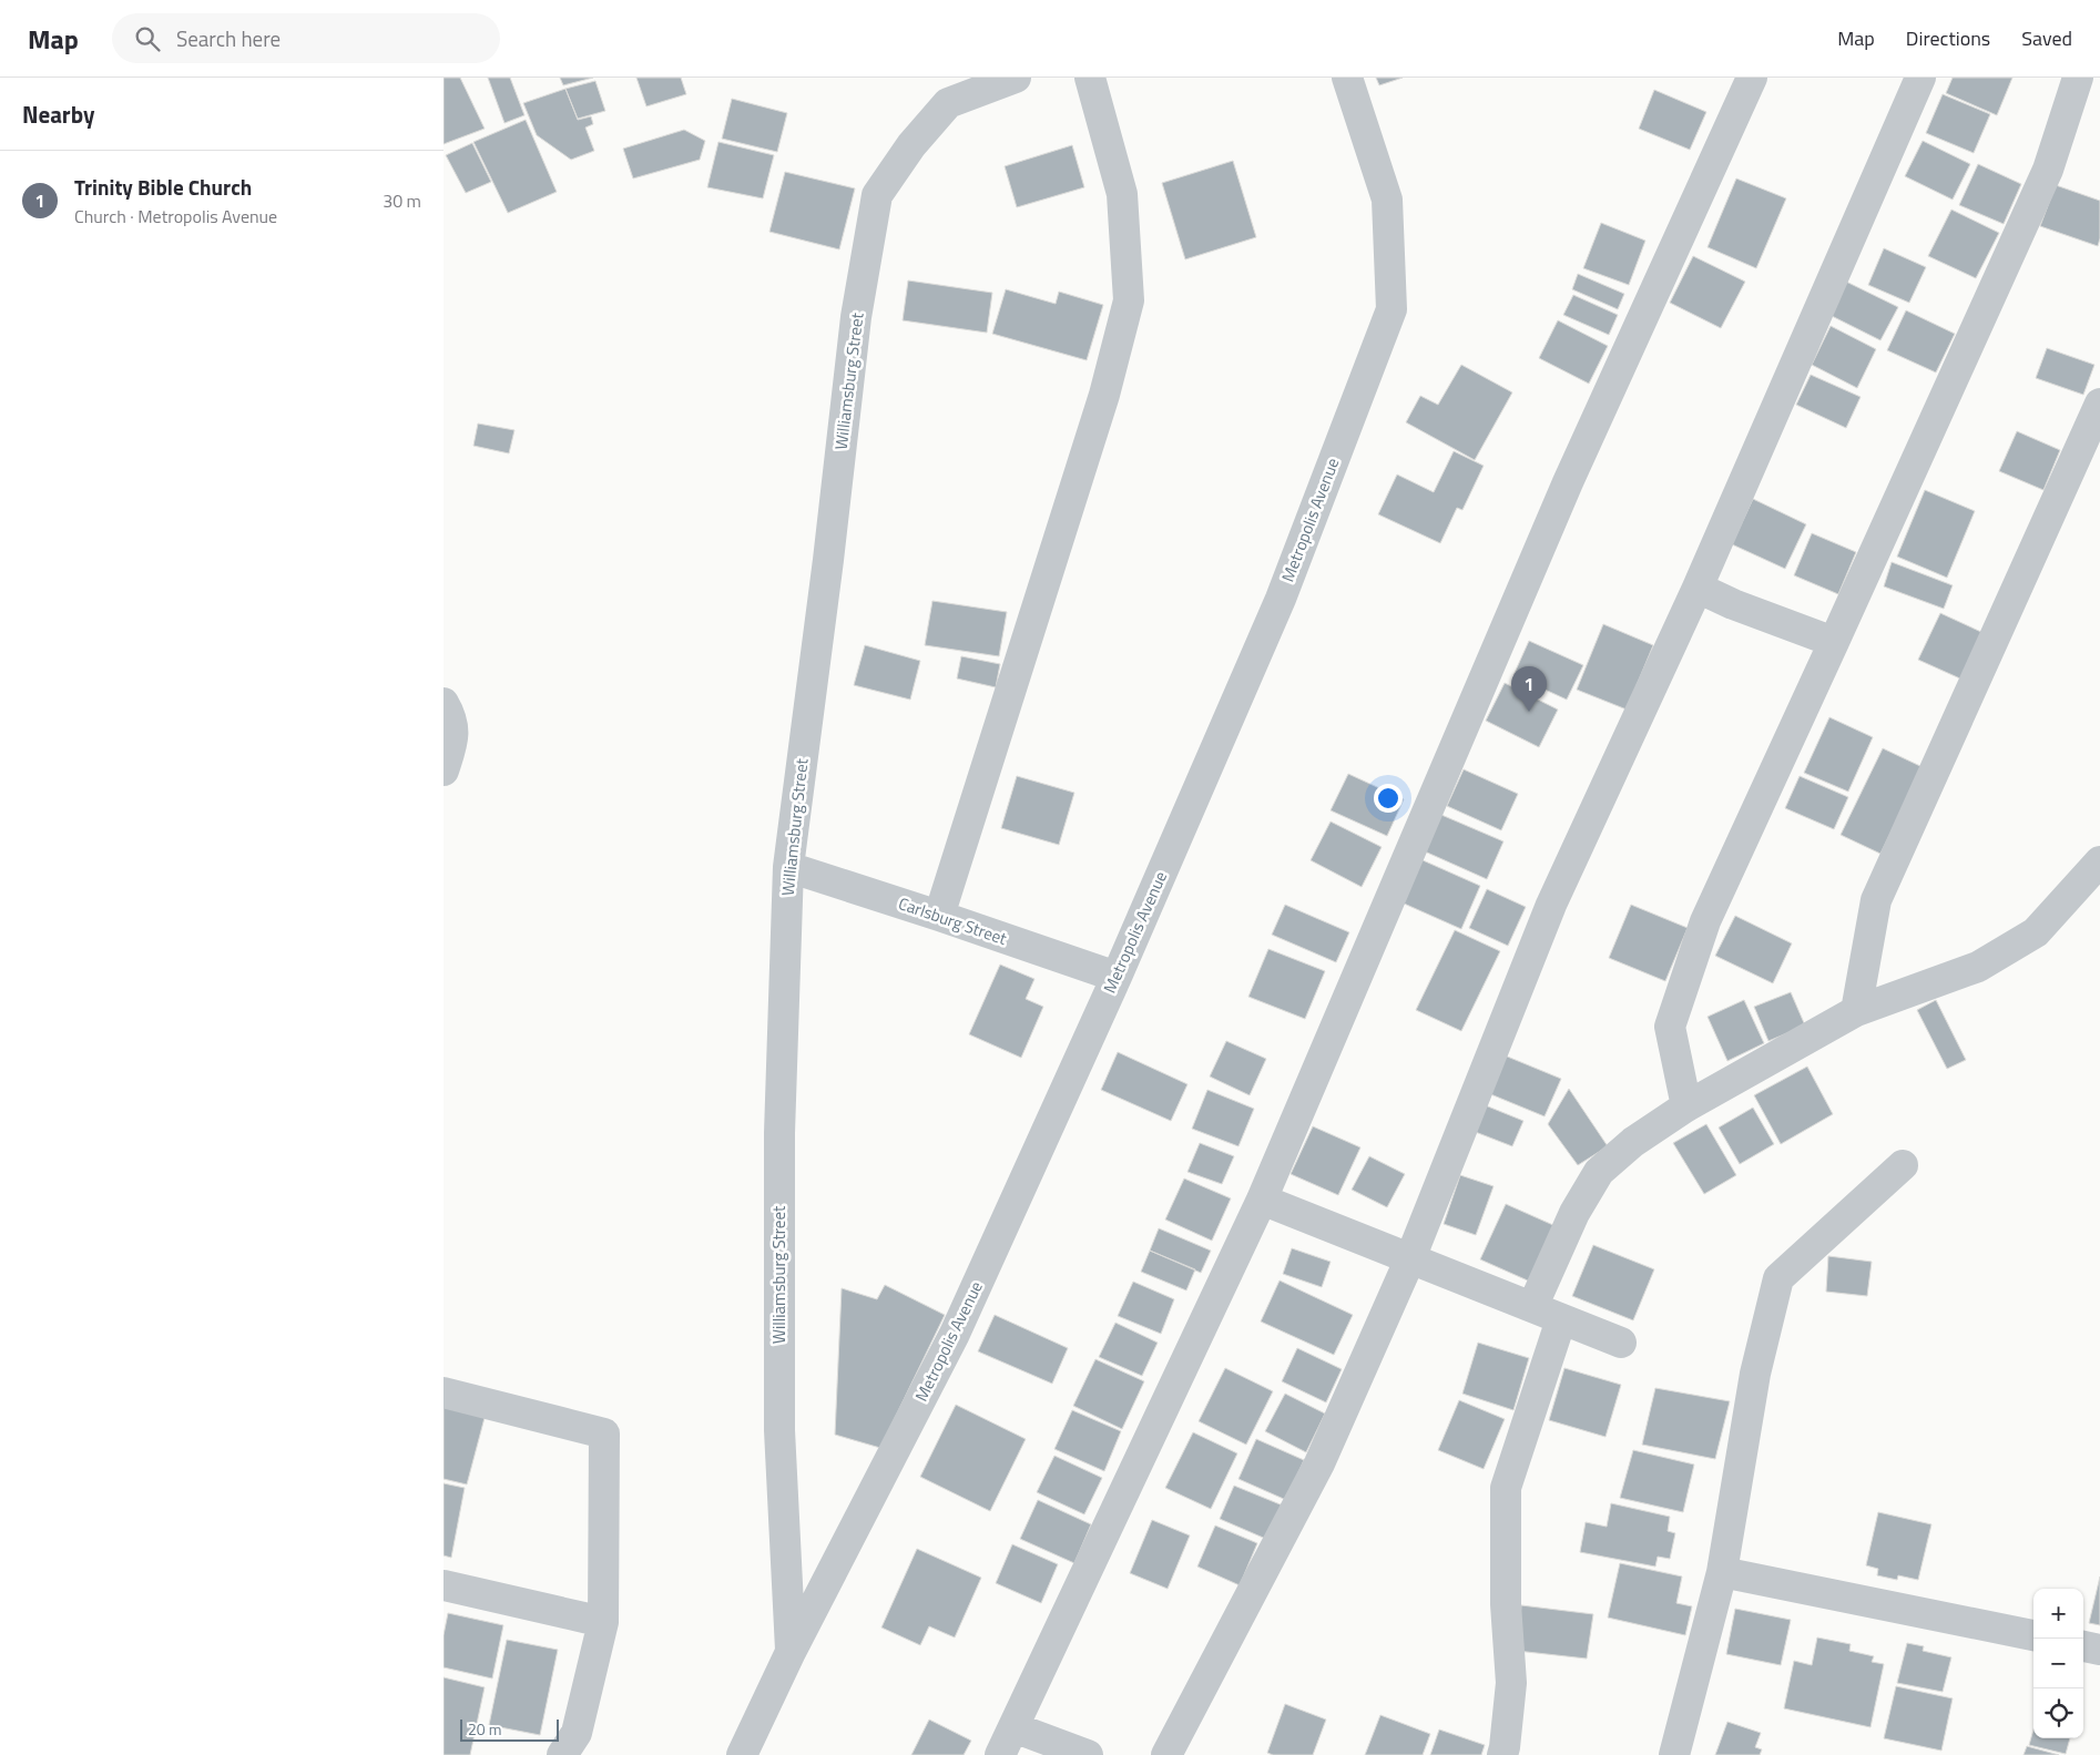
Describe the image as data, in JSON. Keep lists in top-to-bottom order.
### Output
{
  "streets": {
    "street": ["Williamsburg Street", "Metropolis Avenue", "Carlsburg Street"]
  },
  "crossings": [
    ["Williamsburg Street", "Metropolis Avenue"],
    ["Williamsburg Street", "Carlsburg Street"],
    ["Metropolis Avenue", "Carlsburg Street"]
  ],
  "scale_bar": "20 m",
  "page": {
    "header": "Map",
    "search": "Search here",
    "nav": ["Map", "Directions", "Saved"],
    "heading": "Nearby",
    "list": [
      {
        "mark": "1",
        "name": "Trinity Bible Church",
        "note": "Church · Metropolis Avenue",
        "value": "30 m"
      }
    ],
    "pins": "1",
    "map_buttons": ["+", "−"],
    "scale": "20 m"
  }
}
